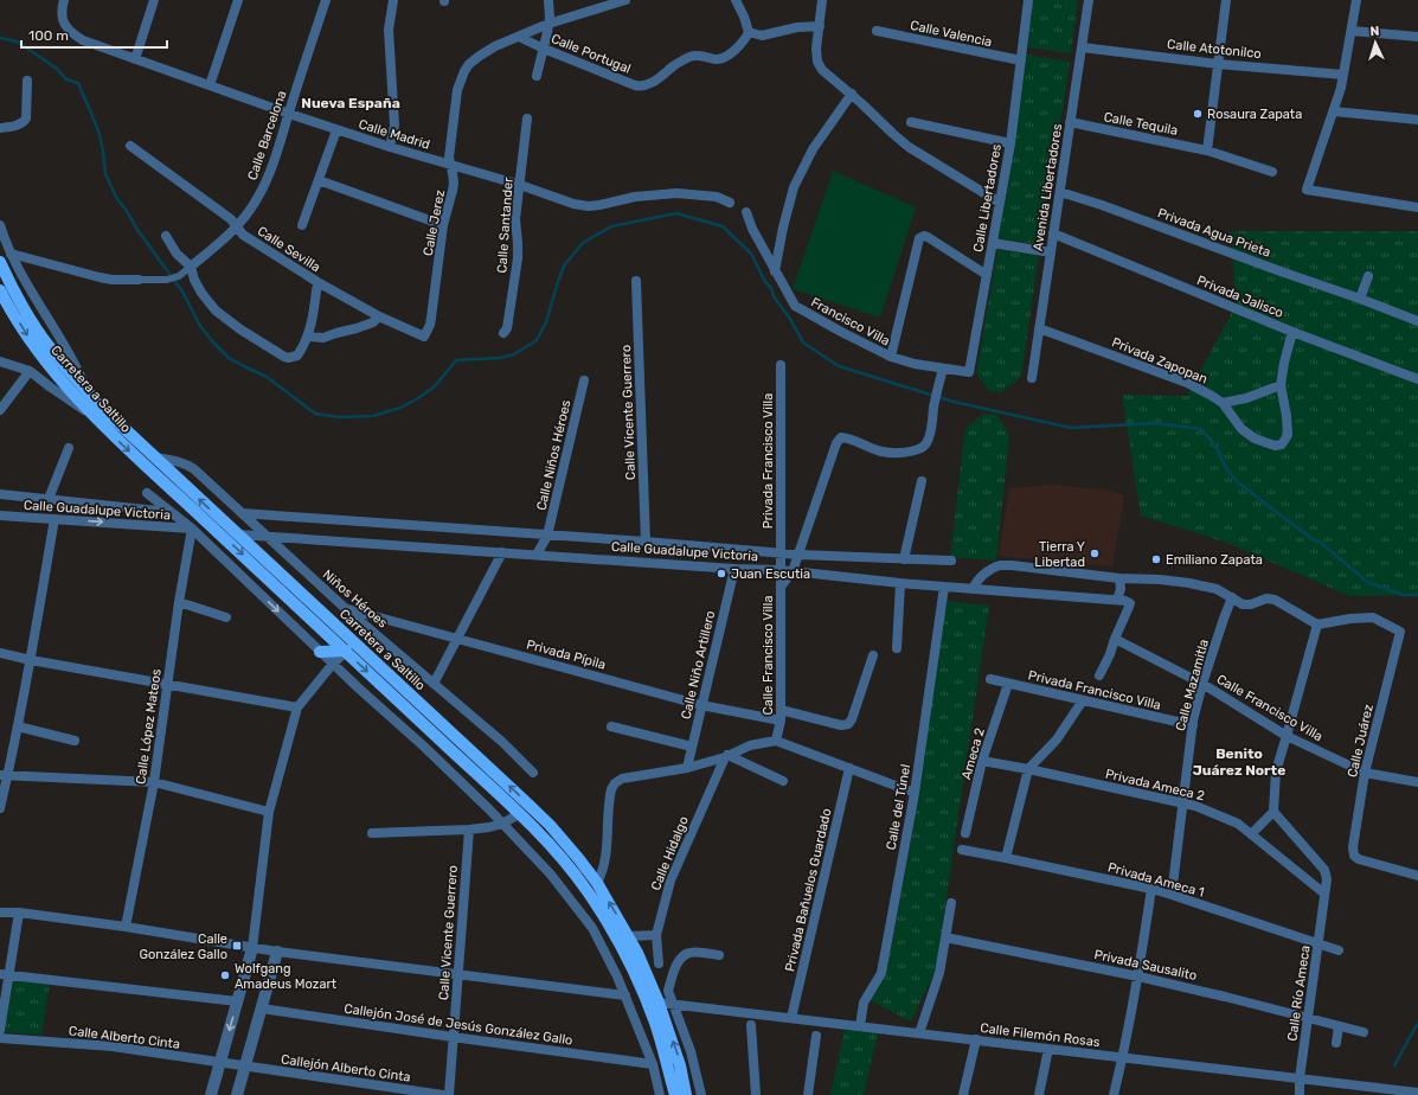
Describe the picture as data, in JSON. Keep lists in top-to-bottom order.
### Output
{
  "streets": {
    "main road": ["Carretera a Saltillo"],
    "street": [
      "Calle Valencia",
      "Calle Atotonilco",
      "Calle Portugal",
      "Calle Tequila",
      "Calle Madrid",
      "Calle Barcelona",
      "Avenida Libertadores",
      "Calle Libertadores",
      "Calle Jerez",
      "Calle Santander",
      "Privada Agua Prieta",
      "Calle Sevilla",
      "Privada Jalisco",
      "Francisco Villa",
      "Privada Zapopan",
      "Calle Vicente Guerrero",
      "Calle Niños Héroes",
      "Privada Francisco Villa",
      "Calle Guadalupe Victoria",
      "Niños Héroes",
      "Privada Pípila",
      "Calle Francisco Villa",
      "Calle Niño Artillero",
      "Calle Mazamitla",
      "Calle López Mateos",
      "Calle Juárez",
      "Ameca 2",
      "Privada Ameca 2",
      "Calle del Túnel",
      "Calle Hidalgo",
      "Privada Ameca 1",
      "Privada Bañuelos Guardado",
      "Privada Sausalito",
      "Calle Río Ameca",
      "Callejón José de Jesús González Gallo",
      "Calle Filemón Rosas",
      "Calle Alberto Cinta",
      "Callejón Alberto Cinta"
    ]
  },
  "crossings": [
    ["Calle Valencia", "Calle Libertadores"],
    ["Calle Atotonilco", "Avenida Libertadores"],
    ["Calle Portugal", "Calle Jerez"],
    ["Calle Tequila", "Avenida Libertadores"],
    ["Calle Madrid", "Calle Barcelona"],
    ["Calle Madrid", "Calle Jerez"],
    ["Calle Madrid", "Calle Santander"],
    ["Calle Barcelona", "Calle Sevilla"],
    ["Avenida Libertadores", "Privada Agua Prieta"],
    ["Avenida Libertadores", "Privada Jalisco"],
    ["Avenida Libertadores", "Privada Zapopan"],
    ["Calle Libertadores", "Francisco Villa"],
    ["Calle Libertadores", "Calle Francisco Villa"],
    ["Calle Jerez", "Calle Sevilla"],
    ["Privada Jalisco", "Privada Zapopan"],
    ["Francisco Villa", "Calle Francisco Villa"],
    ["Carretera a Saltillo", "Calle Guadalupe Victoria"],
    ["Carretera a Saltillo", "Niños Héroes"],
    ["Carretera a Saltillo", "Calle Filemón Rosas"],
    ["Calle Vicente Guerrero", "Calle Guadalupe Victoria"],
    ["Calle Vicente Guerrero", "Callejón José de Jesús González Gallo"],
    ["Calle Niños Héroes", "Calle Guadalupe Victoria"],
    ["Privada Francisco Villa", "Calle Guadalupe Victoria"],
    ["Privada Francisco Villa", "Calle Francisco Villa"],
    ["Privada Francisco Villa", "Calle Mazamitla"],
    ["Privada Francisco Villa", "Ameca 2"],
    ["Calle Guadalupe Victoria", "Niños Héroes"],
    ["Calle Guadalupe Victoria", "Calle Francisco Villa"],
    ["Calle Guadalupe Victoria", "Calle Niño Artillero"],
    ["Calle Guadalupe Victoria", "Calle López Mateos"],
    ["Calle Guadalupe Victoria", "Calle del Túnel"],
    ["Niños Héroes", "Privada Pípila"],
    ["Privada Pípila", "Calle Francisco Villa"],
    ["Privada Pípila", "Calle Niño Artillero"],
    ["Calle Francisco Villa", "Calle Mazamitla"],
    ["Calle Francisco Villa", "Calle Juárez"],
    ["Calle Mazamitla", "Privada Ameca 2"],
    ["Calle Mazamitla", "Privada Ameca 1"],
    ["Ameca 2", "Privada Ameca 2"],
    ["Privada Ameca 2", "Calle Río Ameca"],
    ["Calle del Túnel", "Calle Filemón Rosas"],
    ["Privada Ameca 1", "Calle Río Ameca"],
    ["Privada Bañuelos Guardado", "Calle Filemón Rosas"],
    ["Privada Sausalito", "Calle Río Ameca"],
    ["Calle Río Ameca", "Calle Filemón Rosas"],
    ["Calle Alberto Cinta", "Callejón Alberto Cinta"]
  ],
  "districts": ["Nueva España", "Benito Juárez Norte"],
  "places": {
    "other": [
      "Rosaura Zapata",
      "Tierra Y Libertad",
      "Emiliano Zapata",
      "Juan Escutia",
      "Wolfgang Amadeus Mozart"
    ],
    "transit": ["Calle González Gallo"]
  },
  "scale_bar": "100 m",
  "north": "top"
}
